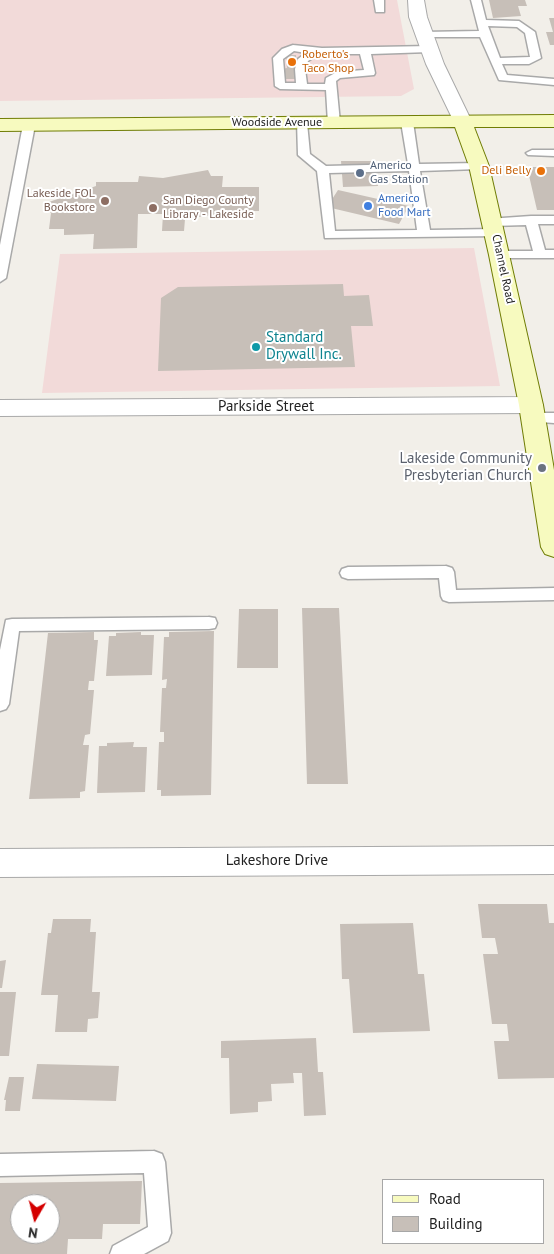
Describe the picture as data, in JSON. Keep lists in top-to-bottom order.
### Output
{
  "streets": {
    "main road": ["Woodside Avenue", "Channel Road"],
    "street": ["Parkside Street", "Lakeshore Drive"]
  },
  "crossings": [
    ["Woodside Avenue", "Channel Road"],
    ["Channel Road", "Parkside Street"]
  ],
  "places": [
    "Roberto's Taco Shop",
    "Deli Belly",
    "Americo Gas Station",
    "Lakeside FOL Bookstore",
    "Americo Food Mart",
    "San Diego County Library - Lakeside",
    "Standard Drywall Inc.",
    "Lakeside Community Presbyterian Church"
  ],
  "legend": ["Road", "Building"],
  "north": "bottom"
}
